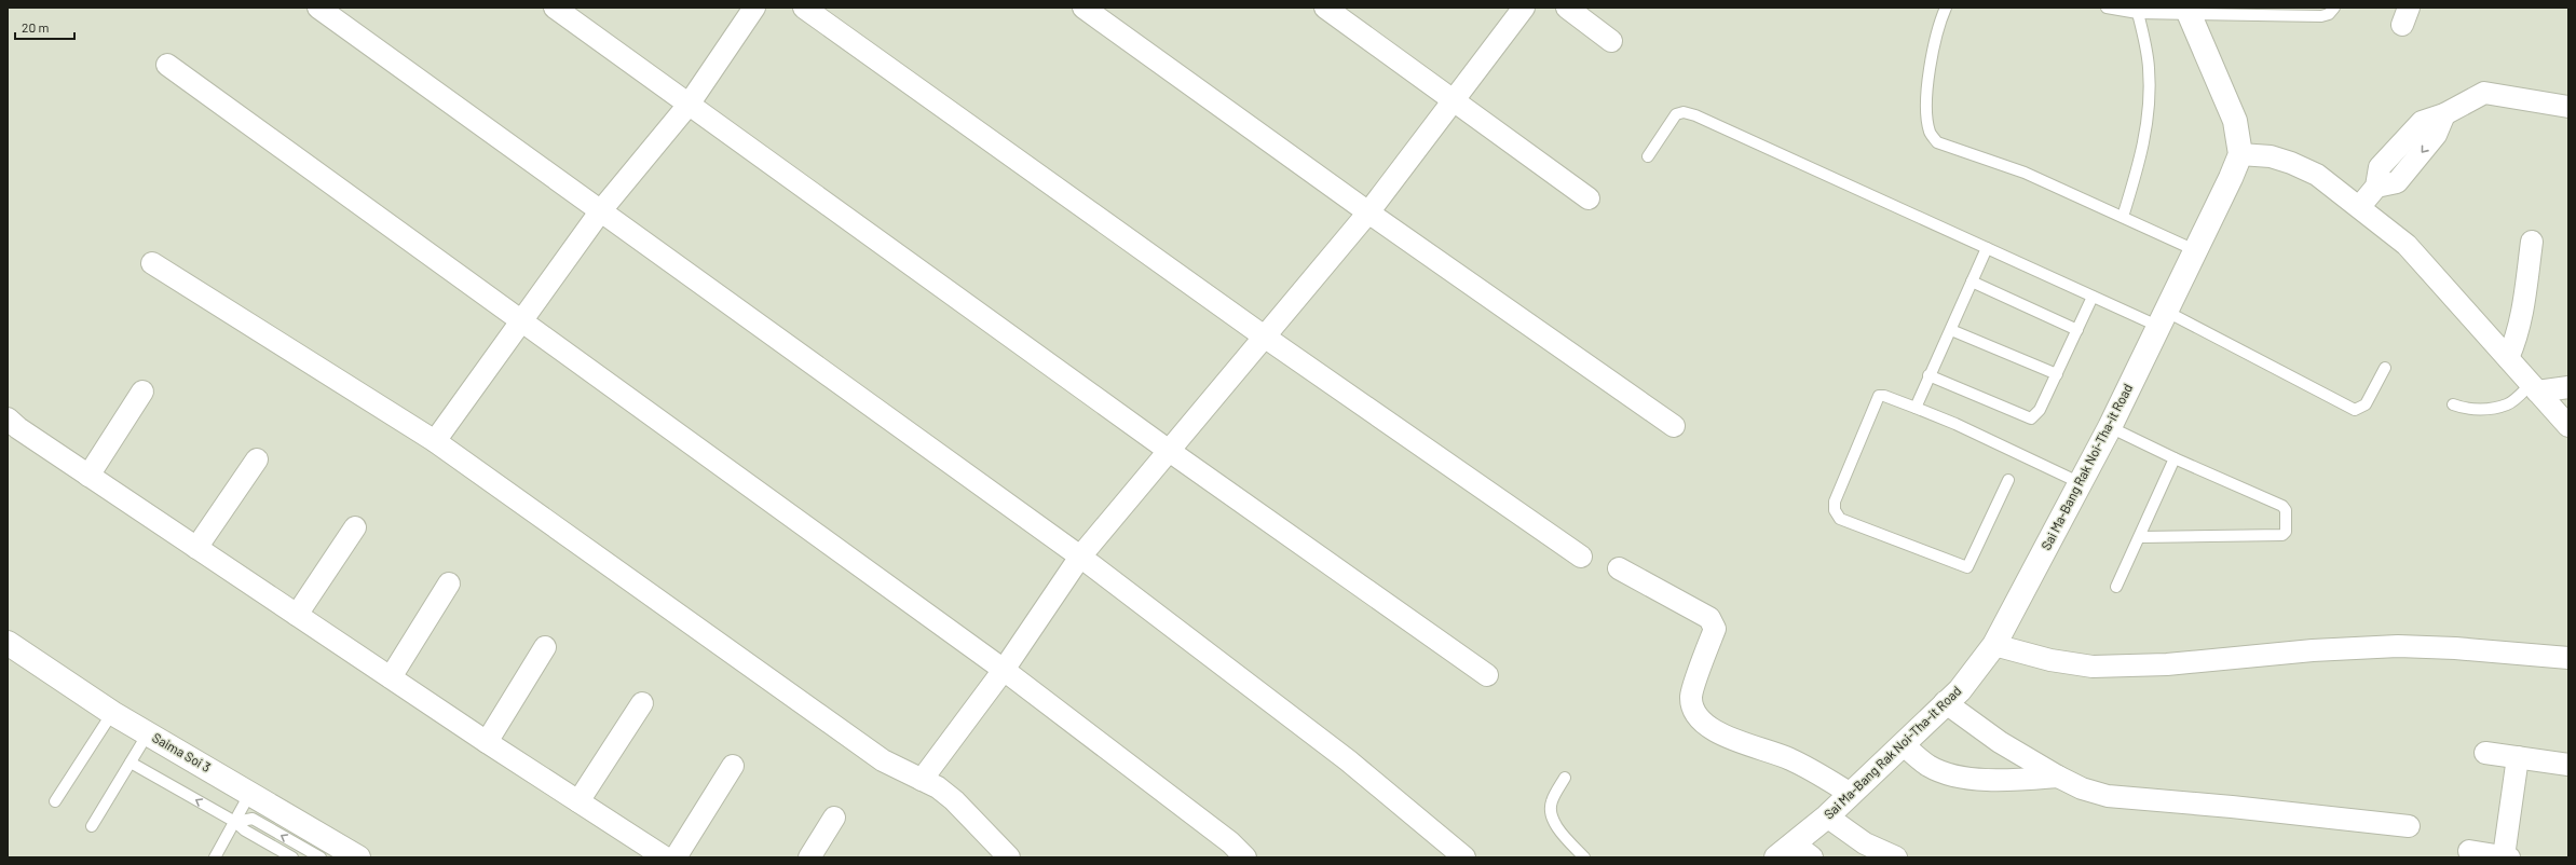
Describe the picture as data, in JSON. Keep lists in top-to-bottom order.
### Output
{
  "streets": {
    "street": ["Sai Ma-Bang Rak Noi-Tha-it Road", "Saima Soi 3"]
  },
  "scale_bar": "20 m"
}
